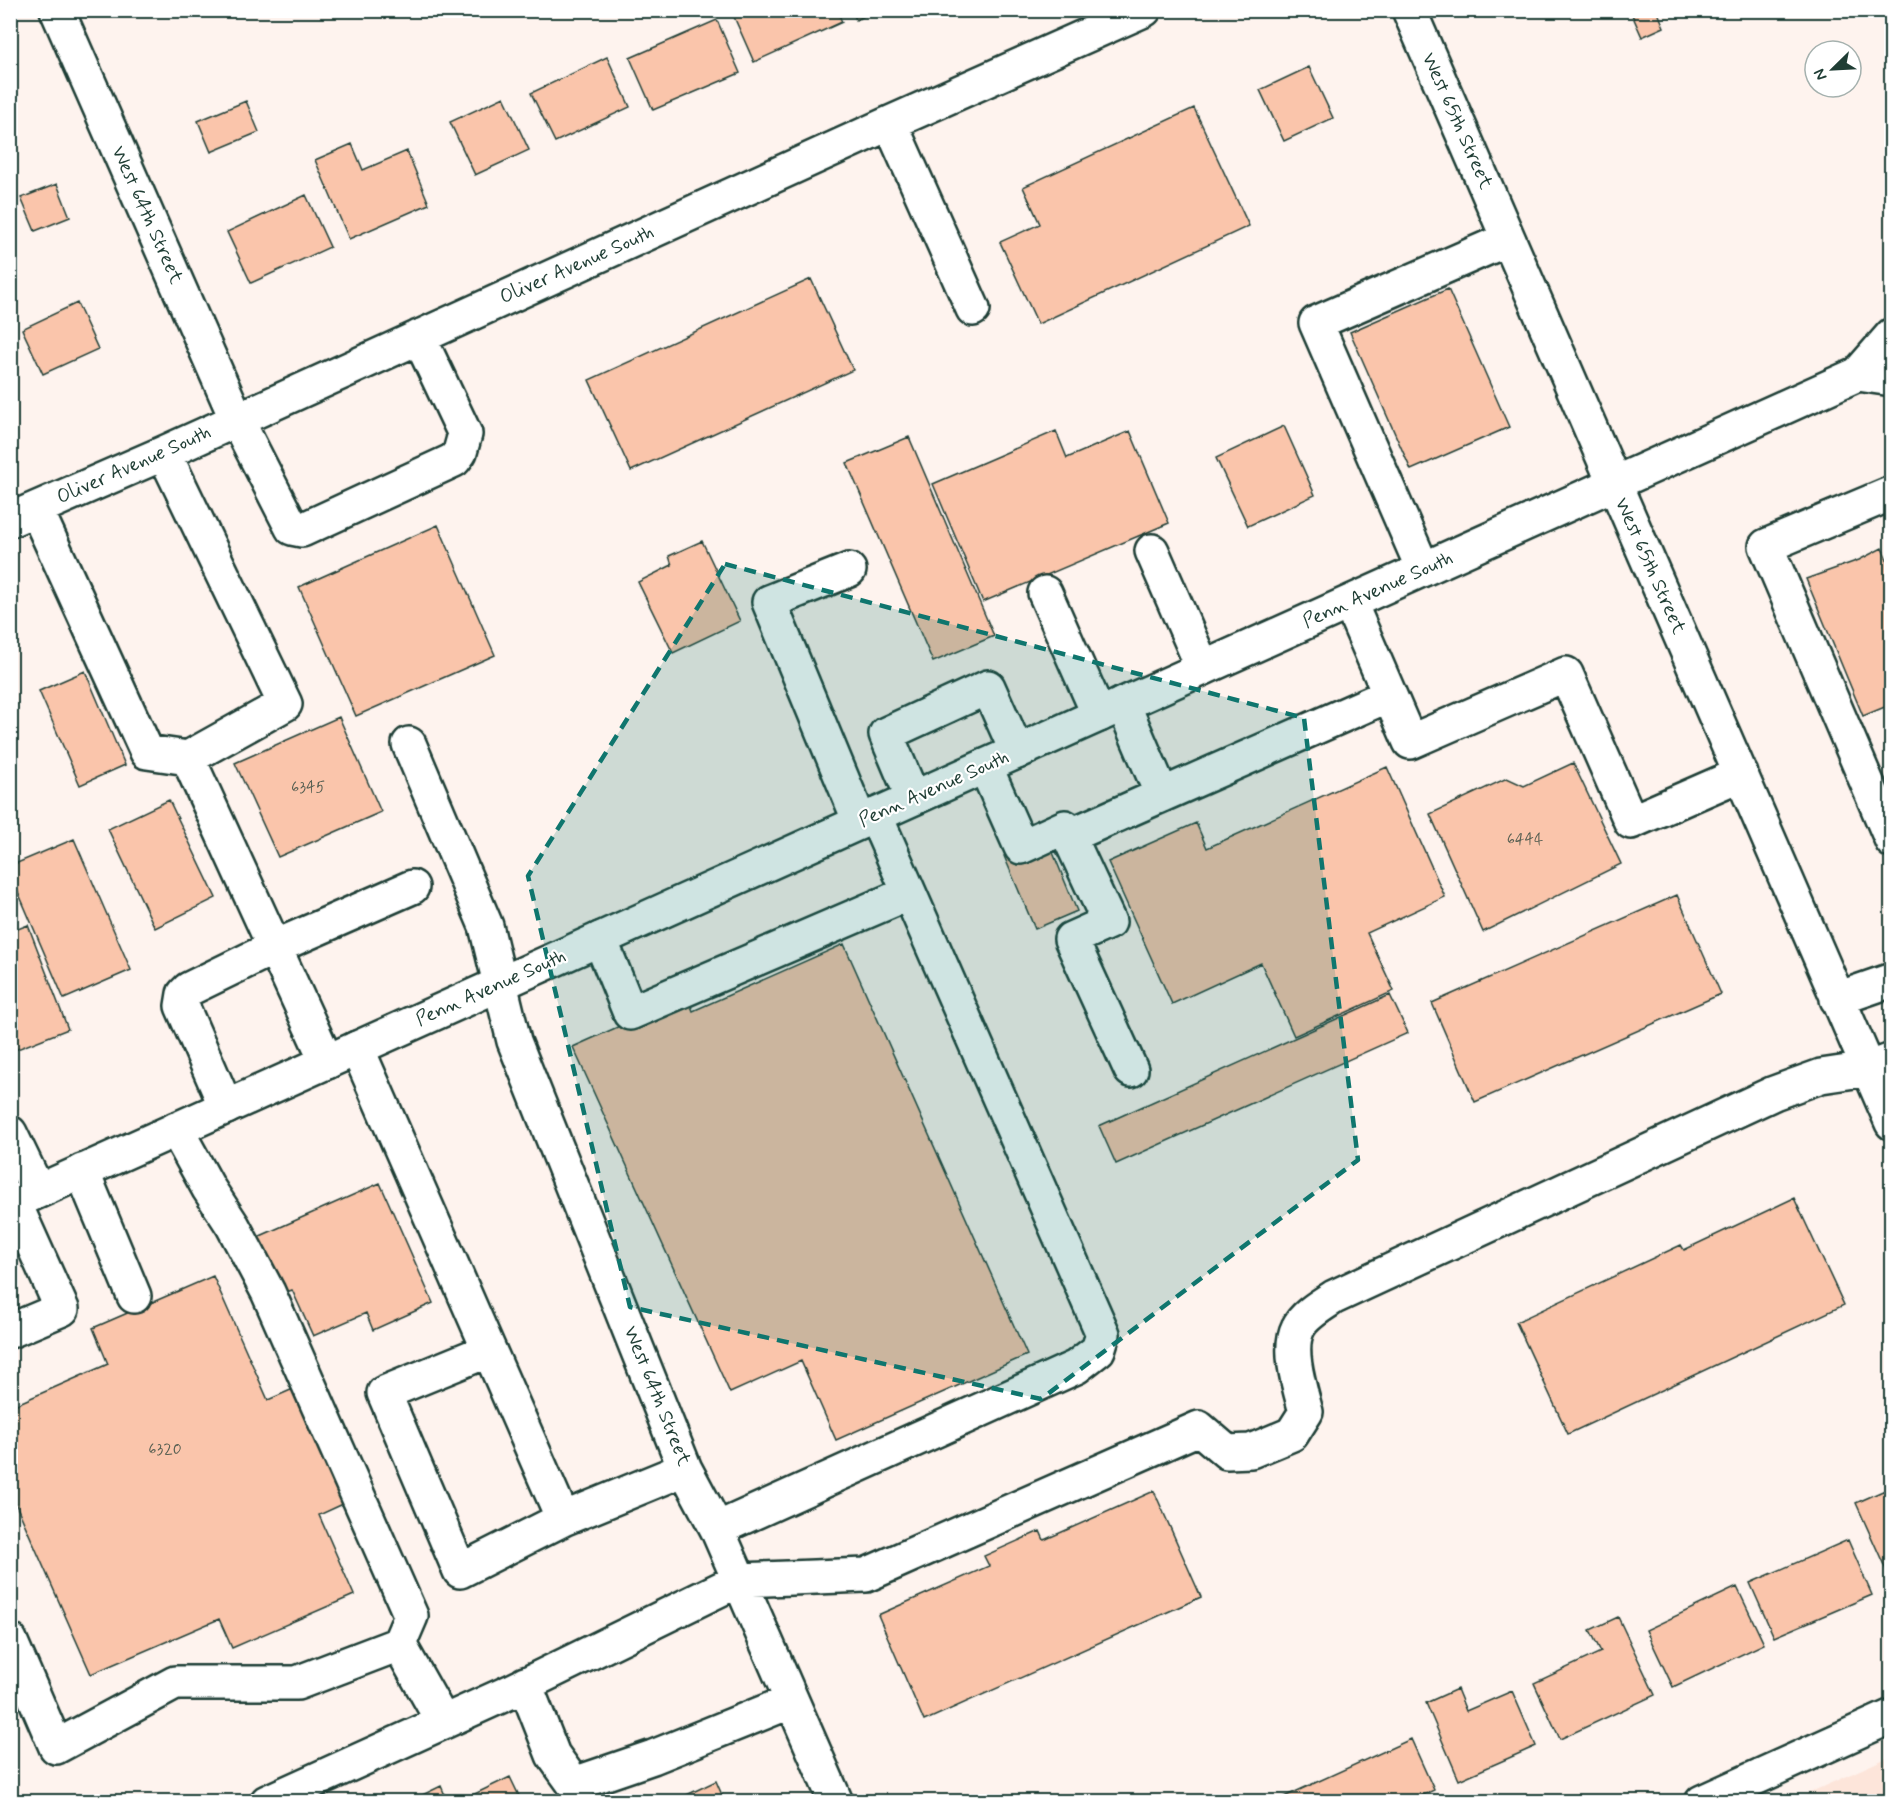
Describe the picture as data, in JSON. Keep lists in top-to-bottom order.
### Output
{
  "streets": {
    "street": [
      "West 65th Street",
      "West 64th Street",
      "Oliver Avenue South",
      "Penn Avenue South"
    ]
  },
  "crossings": [
    ["West 65th Street", "Penn Avenue South"],
    ["West 64th Street", "Oliver Avenue South"],
    ["West 64th Street", "Penn Avenue South"]
  ],
  "house_numbers": ["6345", "6444", "6320"],
  "north": "bottom left"
}
